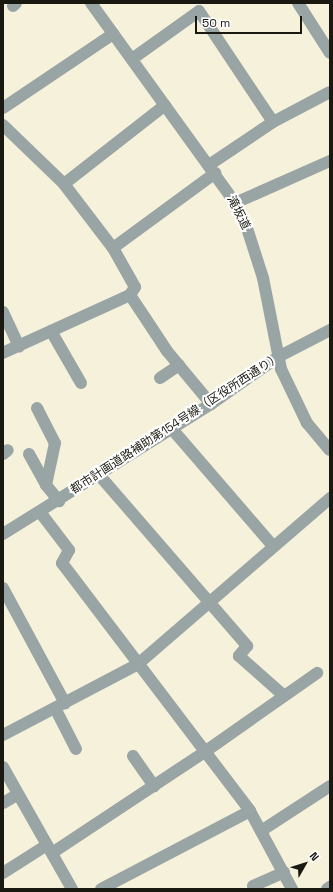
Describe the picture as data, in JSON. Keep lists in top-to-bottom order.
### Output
{
  "streets": {
    "street": ["滝坂道", "都市計画道路補助第154号線（区役所西通り）"]
  },
  "crossings": [
    ["滝坂道", "都市計画道路補助第154号線（区役所西通り）"]
  ],
  "scale_bar": "50 m",
  "north": "top right"
}
